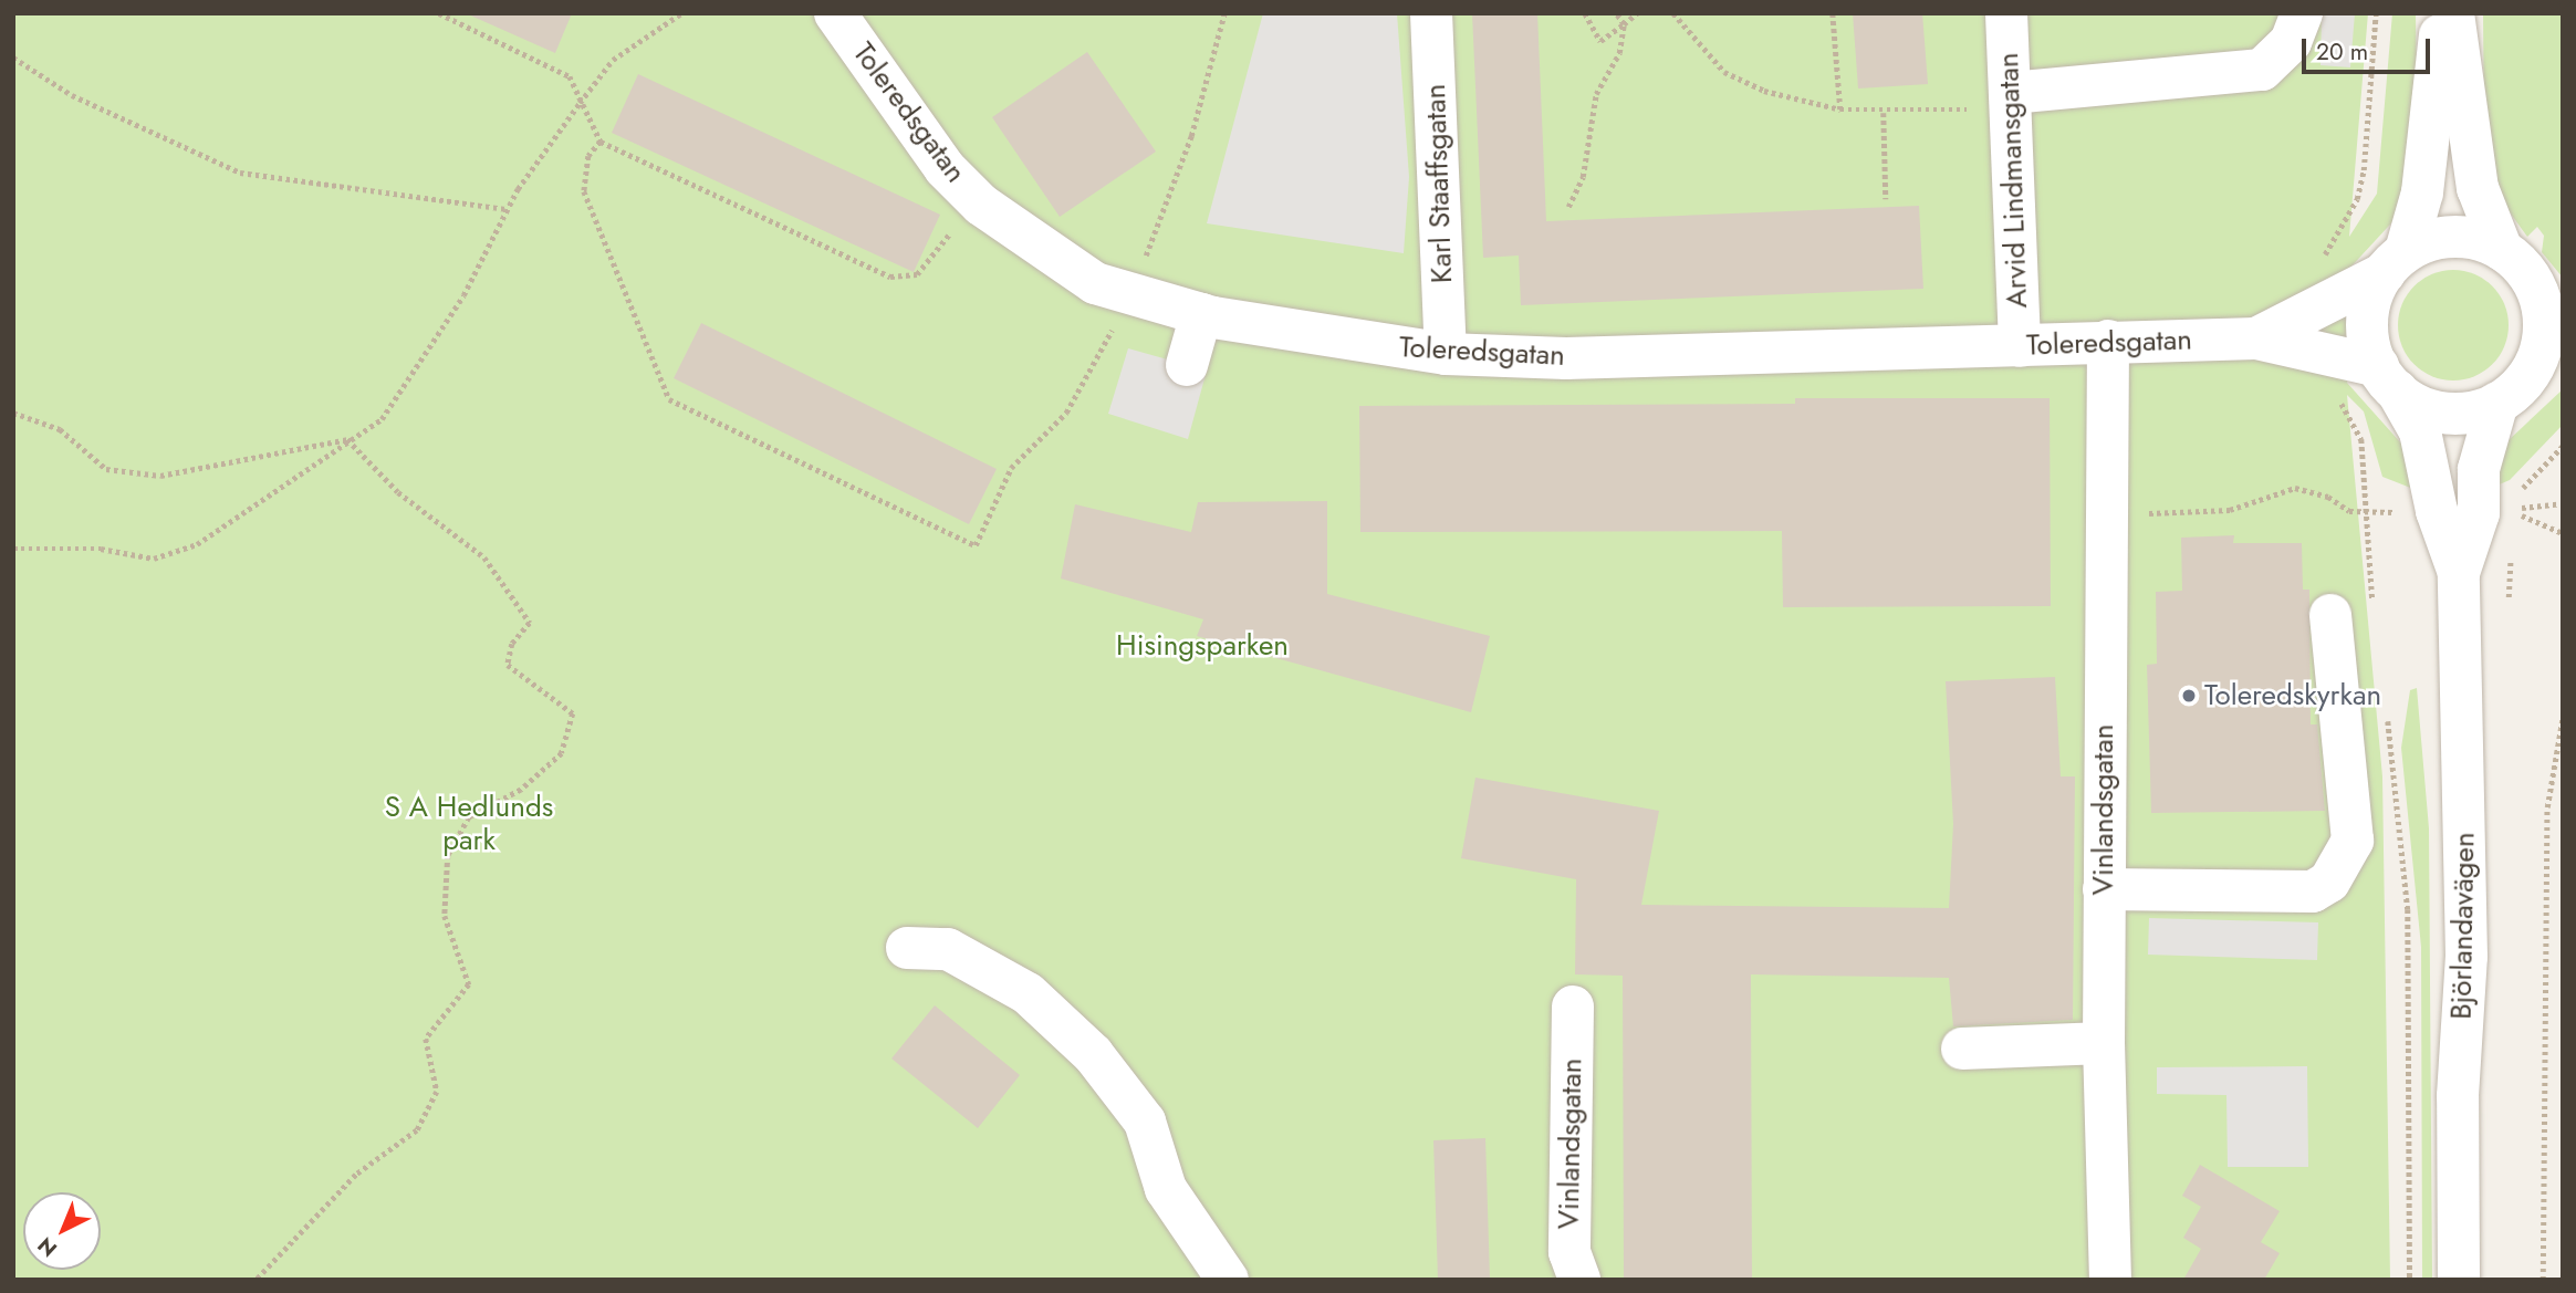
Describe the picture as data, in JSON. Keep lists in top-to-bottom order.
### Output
{
  "streets": {
    "street": [
      "Toleredsgatan",
      "Arvid Lindmansgatan",
      "Karl Staaffsgatan",
      "Vinlandsgatan",
      "Björlandavägen"
    ]
  },
  "crossings": [
    ["Toleredsgatan", "Arvid Lindmansgatan"],
    ["Toleredsgatan", "Karl Staaffsgatan"],
    ["Toleredsgatan", "Vinlandsgatan"],
    ["Toleredsgatan", "Björlandavägen"]
  ],
  "parks": ["Hisingsparken", "S A Hedlunds park"],
  "places": ["Toleredskyrkan"],
  "scale_bar": "20 m",
  "north": "bottom left"
}
